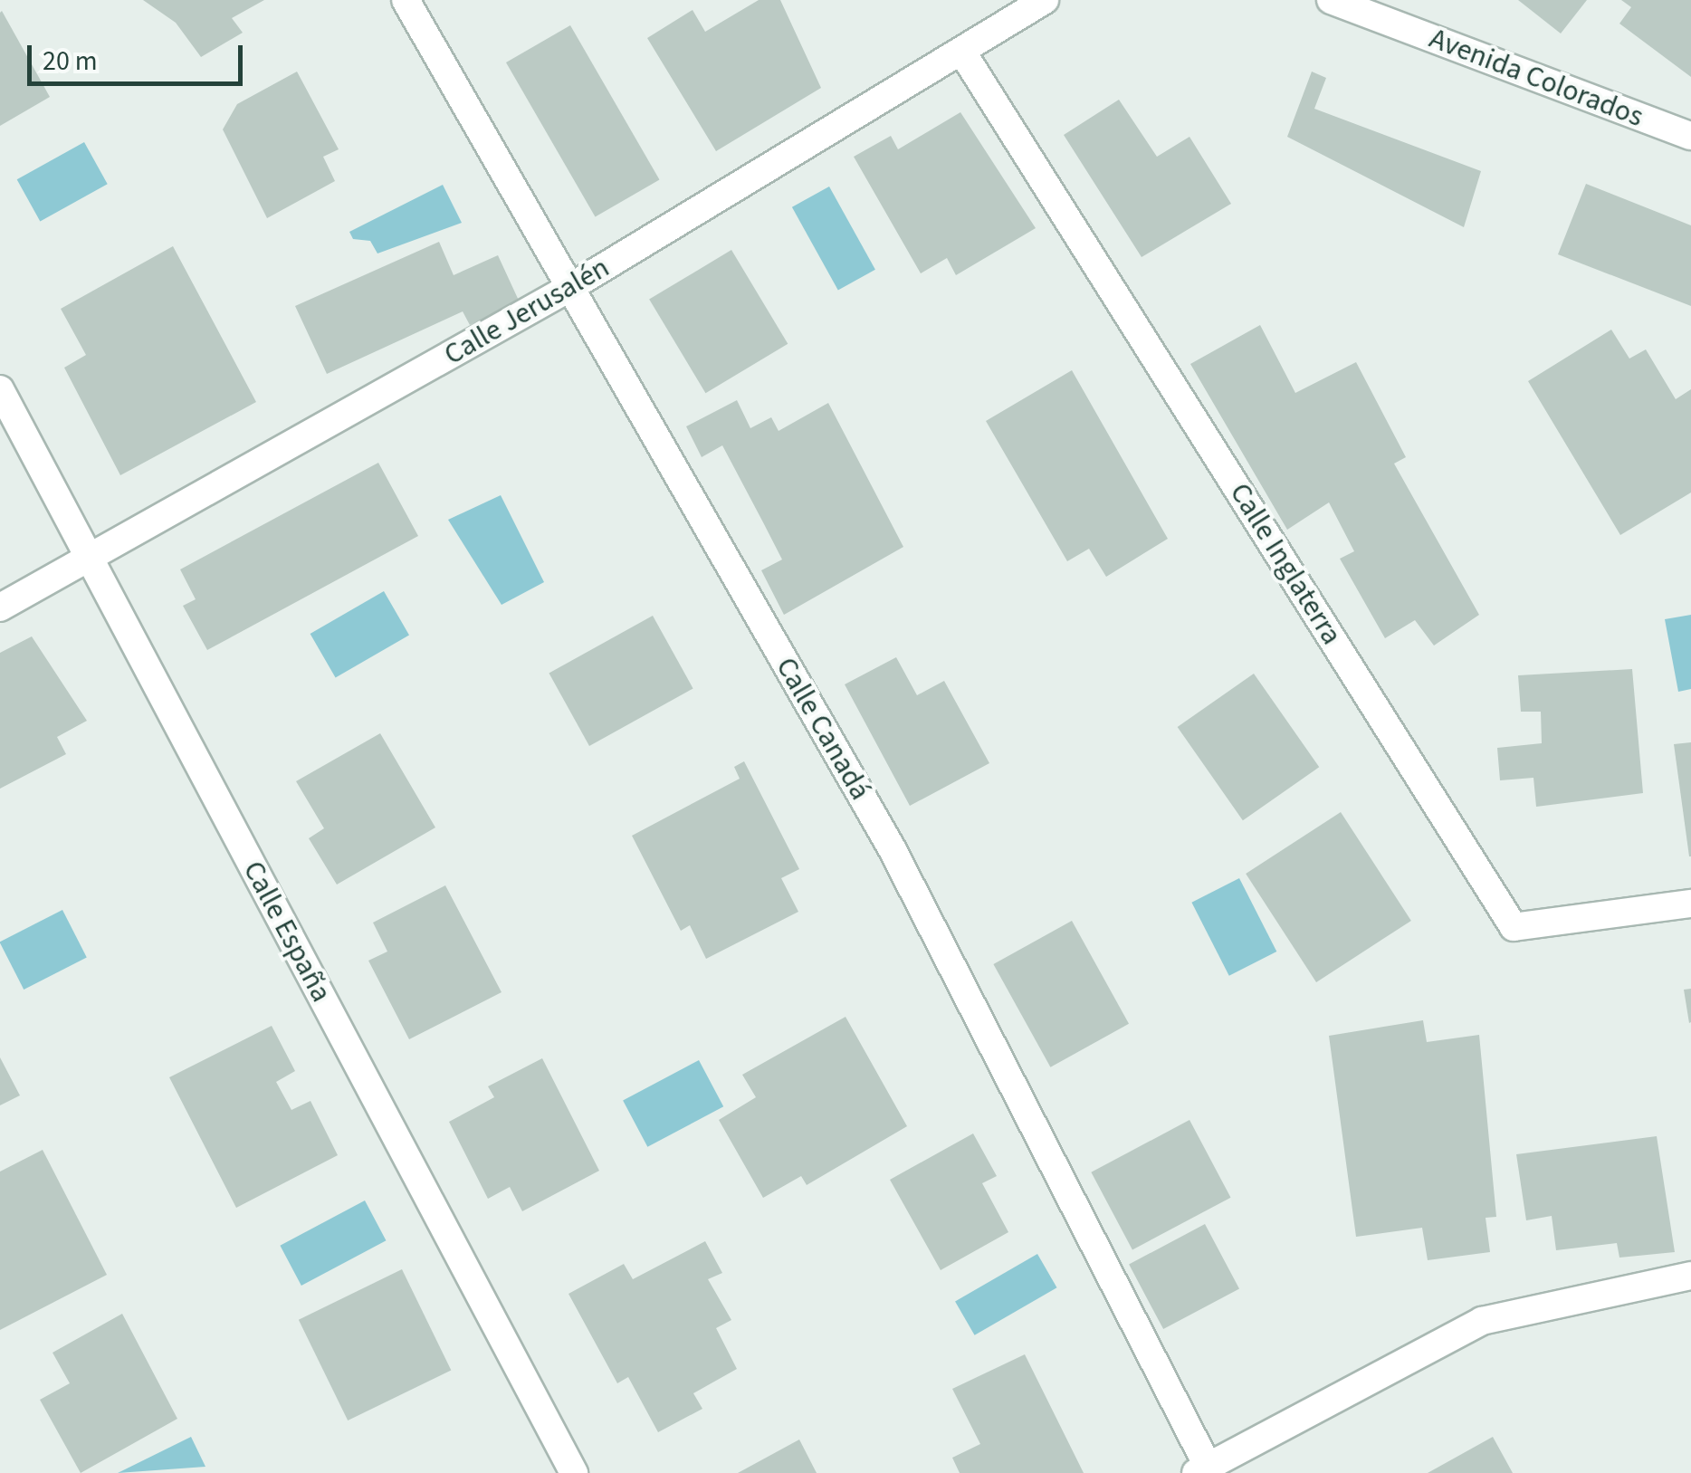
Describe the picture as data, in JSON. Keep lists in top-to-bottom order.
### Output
{
  "streets": {
    "street": [
      "Avenida Colorados",
      "Calle Jerusalén",
      "Calle Inglaterra",
      "Calle Canadá",
      "Calle España"
    ]
  },
  "crossings": [
    ["Calle Jerusalén", "Calle Inglaterra"],
    ["Calle Jerusalén", "Calle Canadá"],
    ["Calle Jerusalén", "Calle España"]
  ],
  "scale_bar": "20 m"
}
